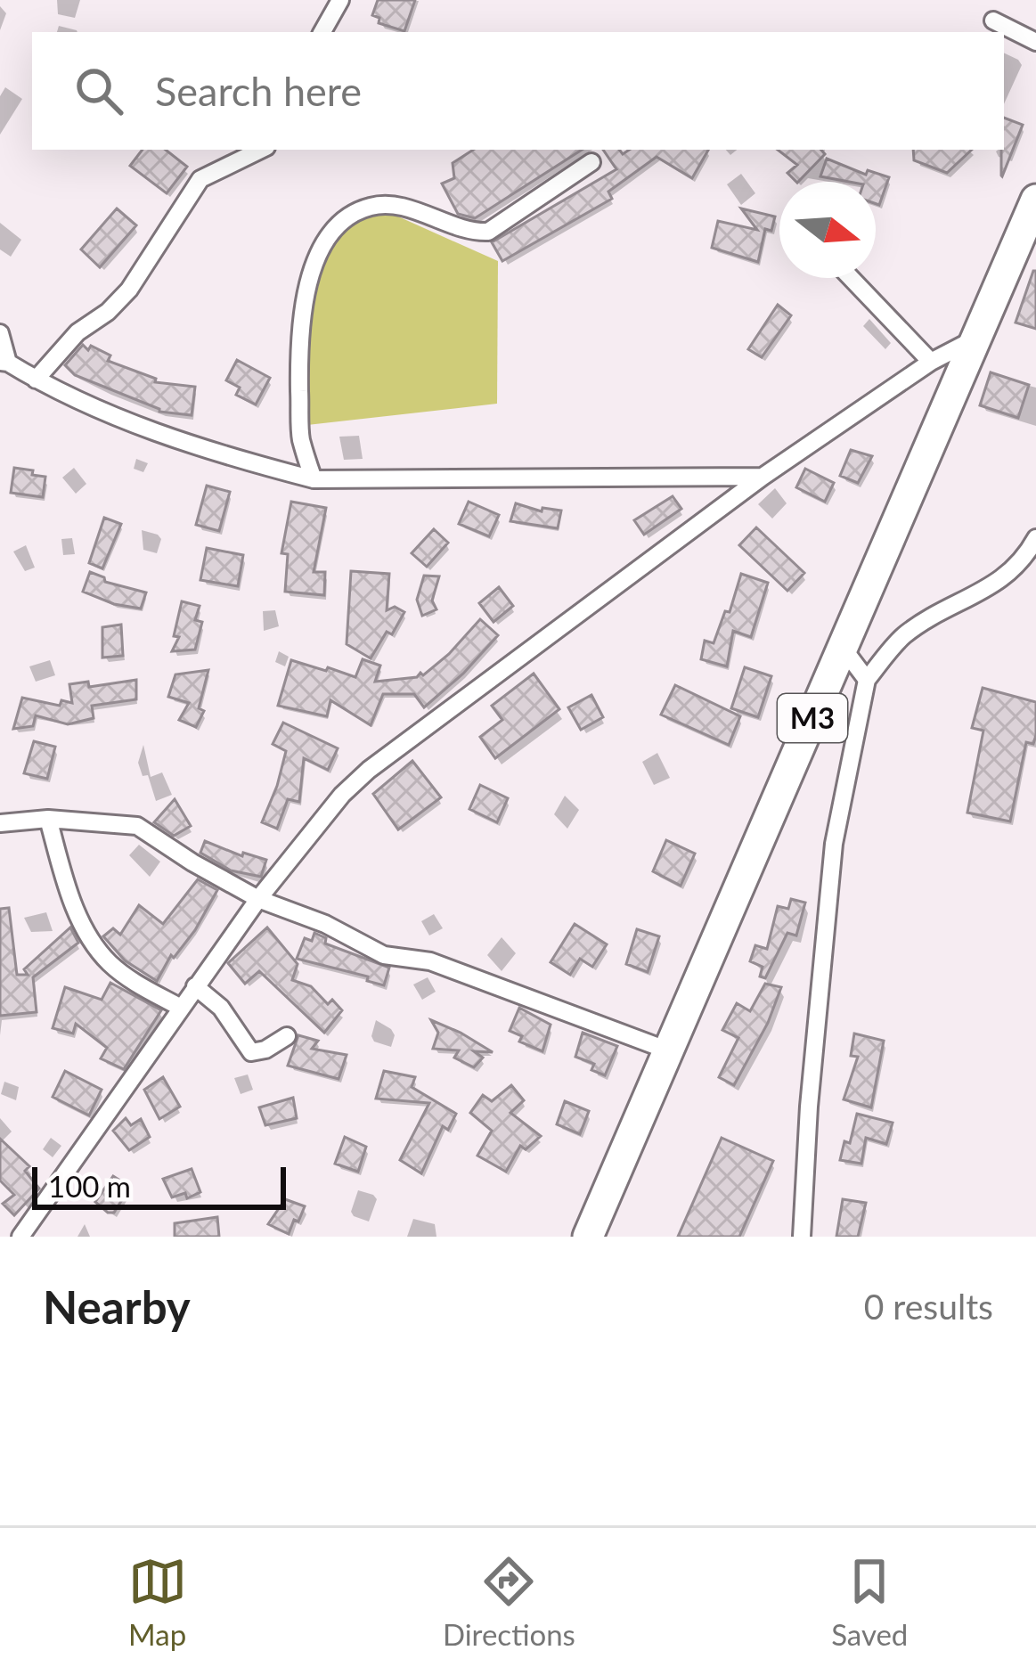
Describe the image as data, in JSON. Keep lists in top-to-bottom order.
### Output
{
  "streets": {
    "highway": ["M3"]
  },
  "scale_bar": "100 m",
  "north": "right",
  "page": {
    "search": "Search here",
    "scale": "100 m",
    "heading": ["Nearby", "0 results"],
    "nav": ["Map", "Directions", "Saved"]
  }
}
